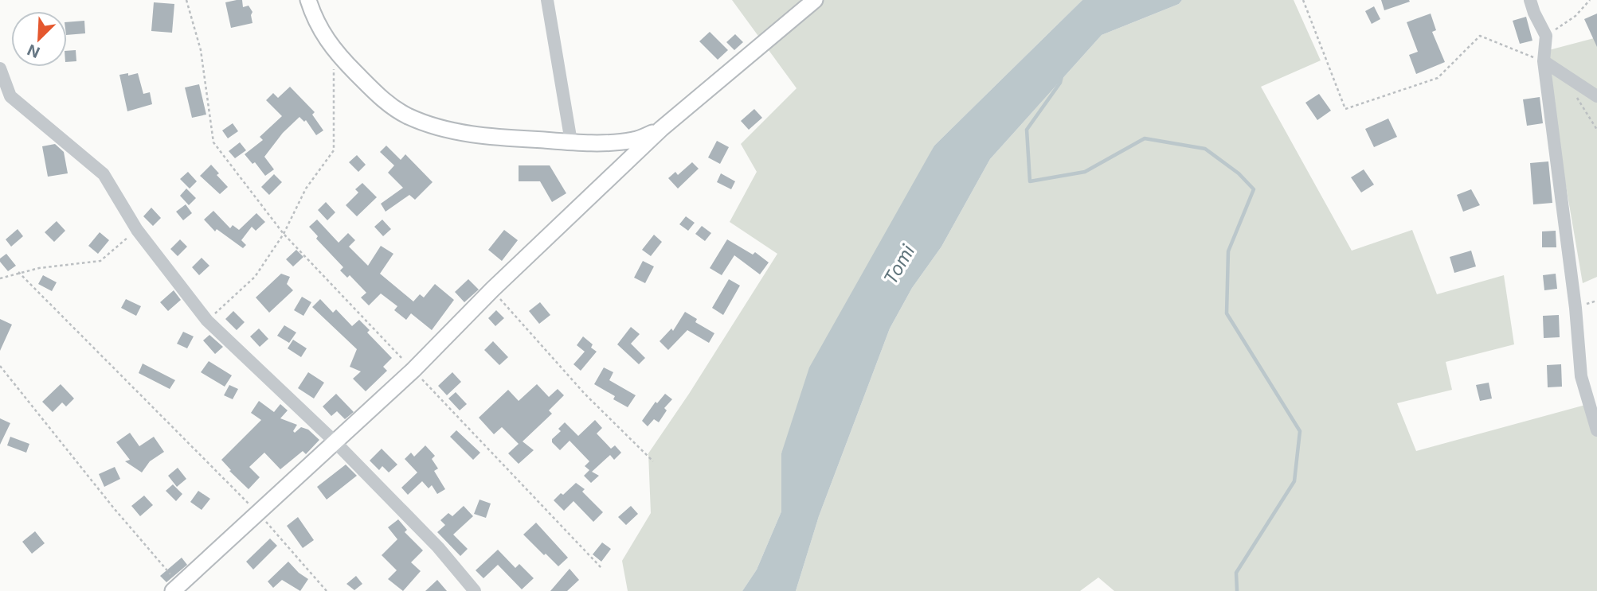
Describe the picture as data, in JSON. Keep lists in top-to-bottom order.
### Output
{
  "water": ["Tomi"],
  "north": "bottom left"
}
